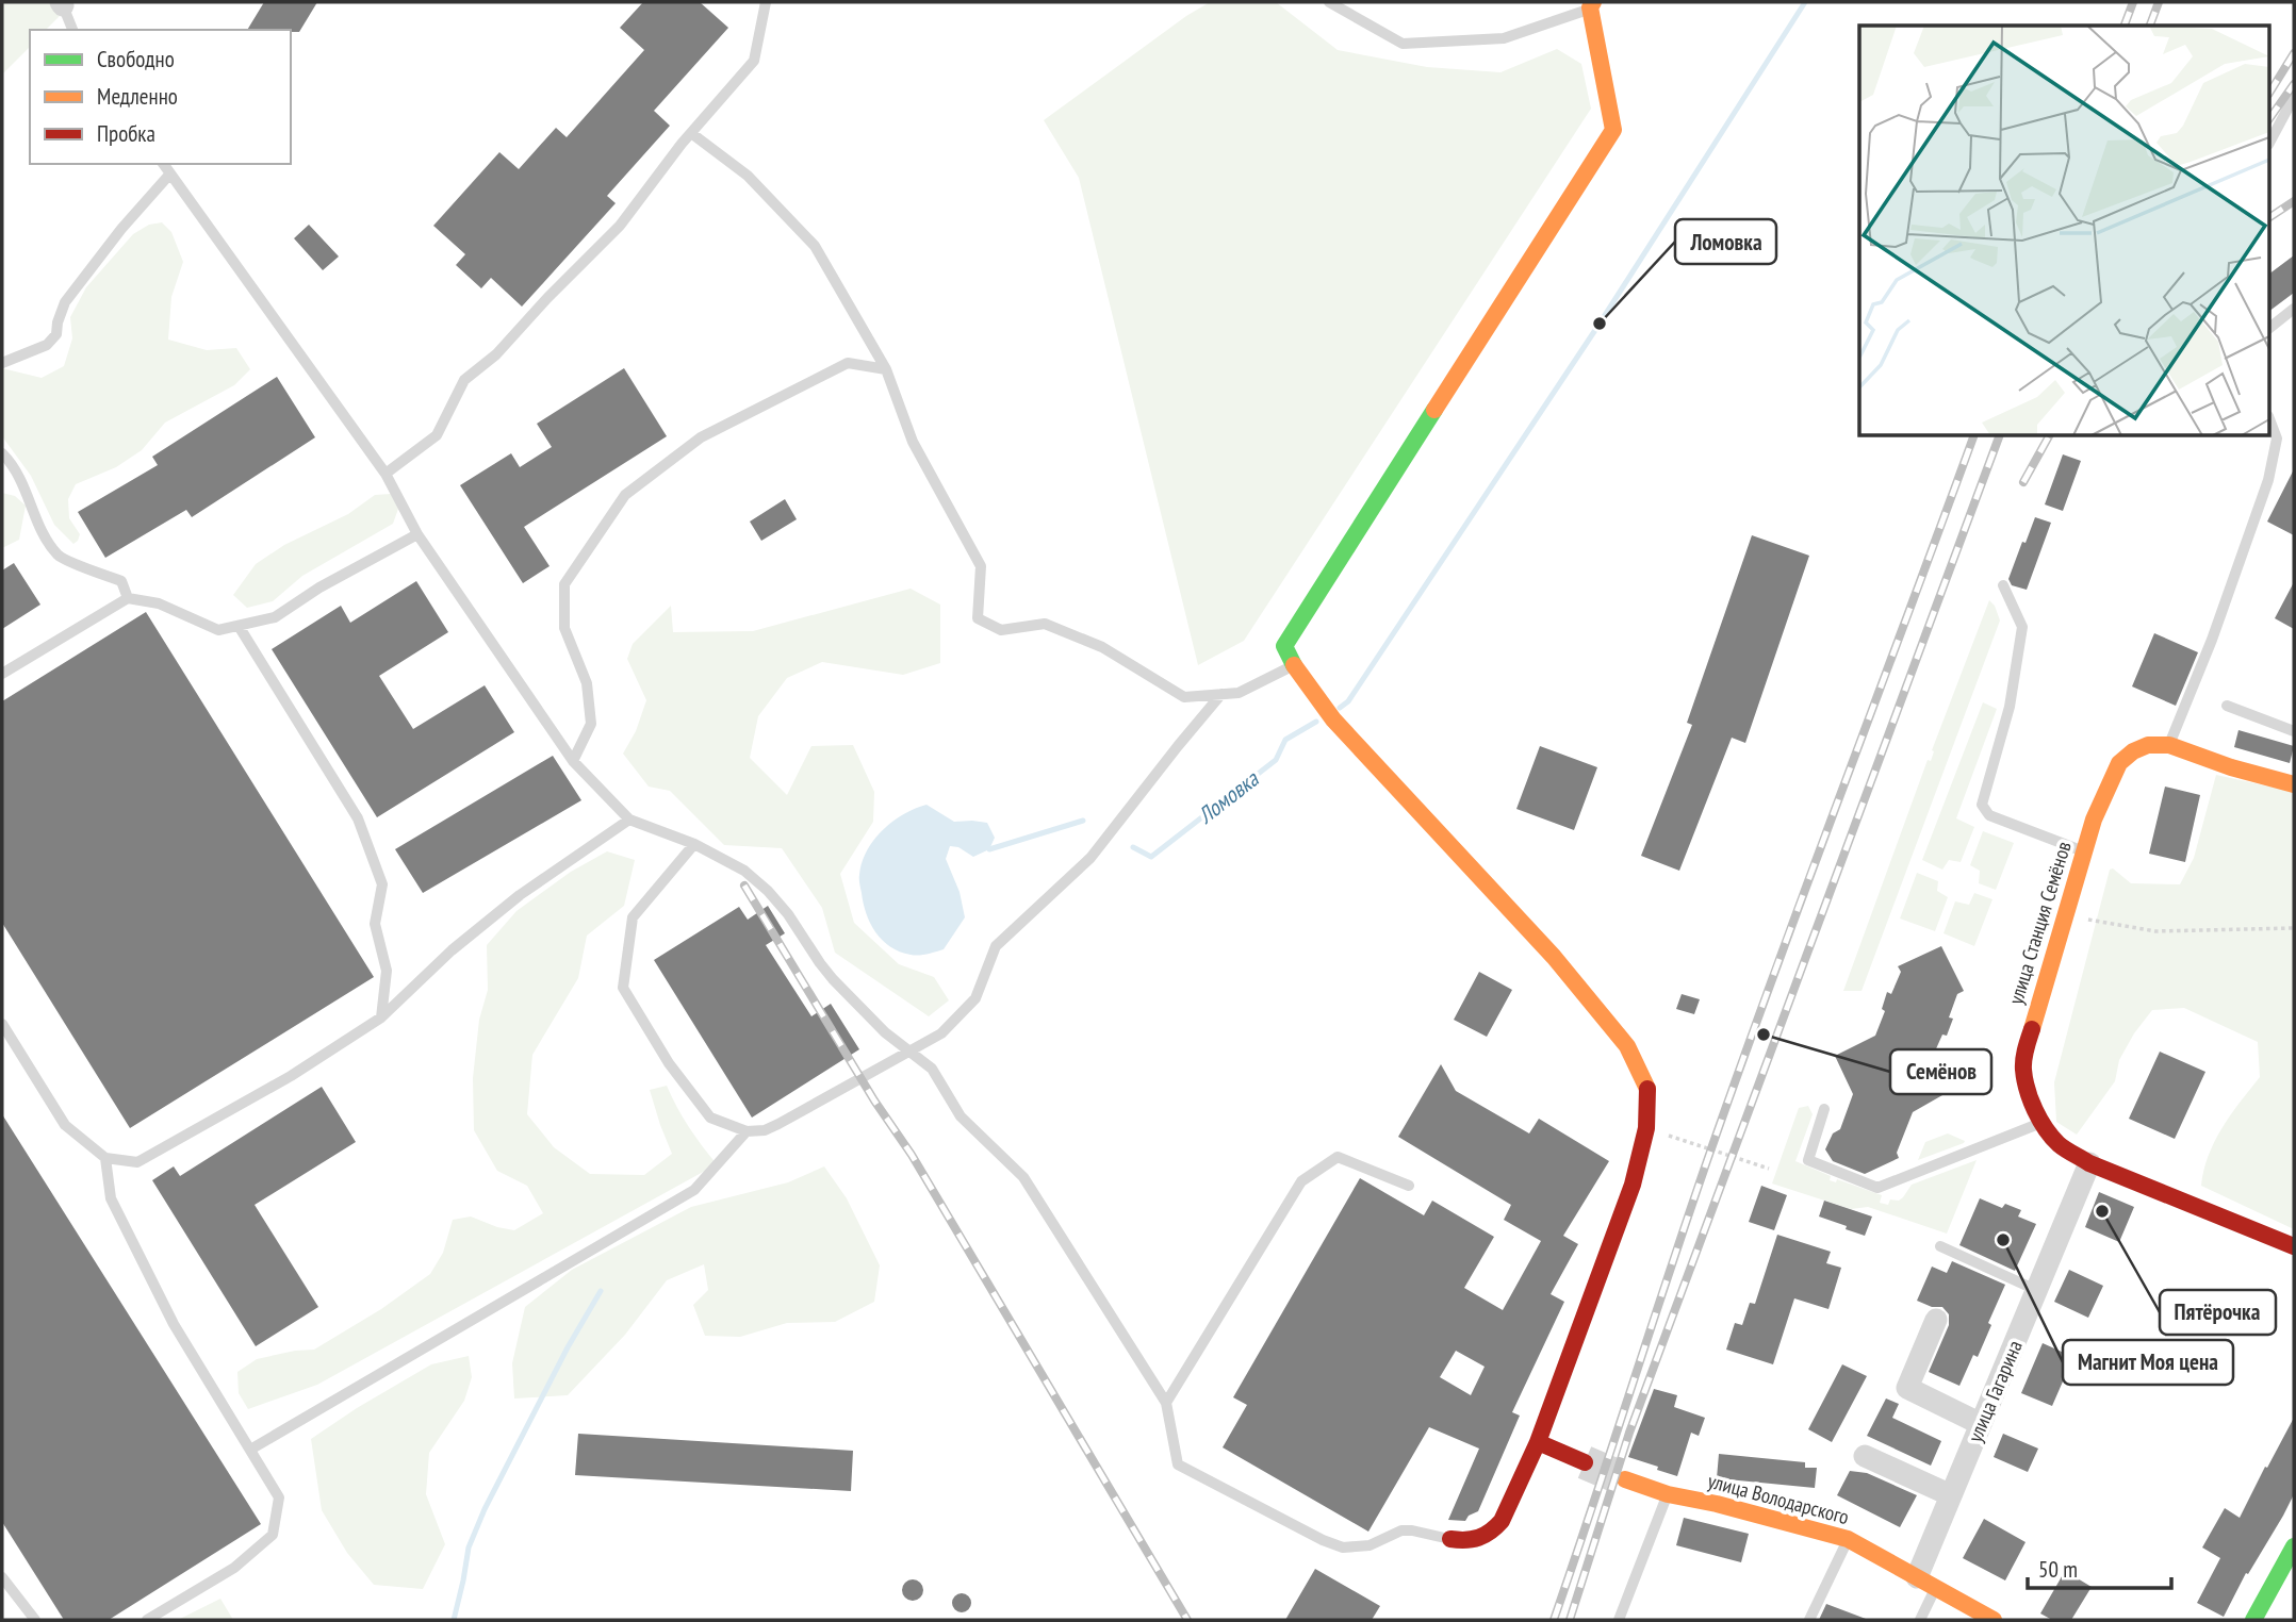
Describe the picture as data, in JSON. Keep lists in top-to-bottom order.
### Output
{
  "streets": {
    "street": ["улица Станция Семёнов", "улица Гагарина", "улица Володарского"]
  },
  "crossings": [
    ["улица Станция Семёнов", "улица Гагарина"],
    ["улица Гагарина", "улица Володарского"]
  ],
  "water": ["Ломовка"],
  "places": [
    "Ломовка",
    "Семёнов",
    "Пятёрочка",
    "Магнит Моя цена"
  ],
  "legend": ["Свободно", "Медленно", "Пробка"],
  "scale_bar": "50 m"
}
